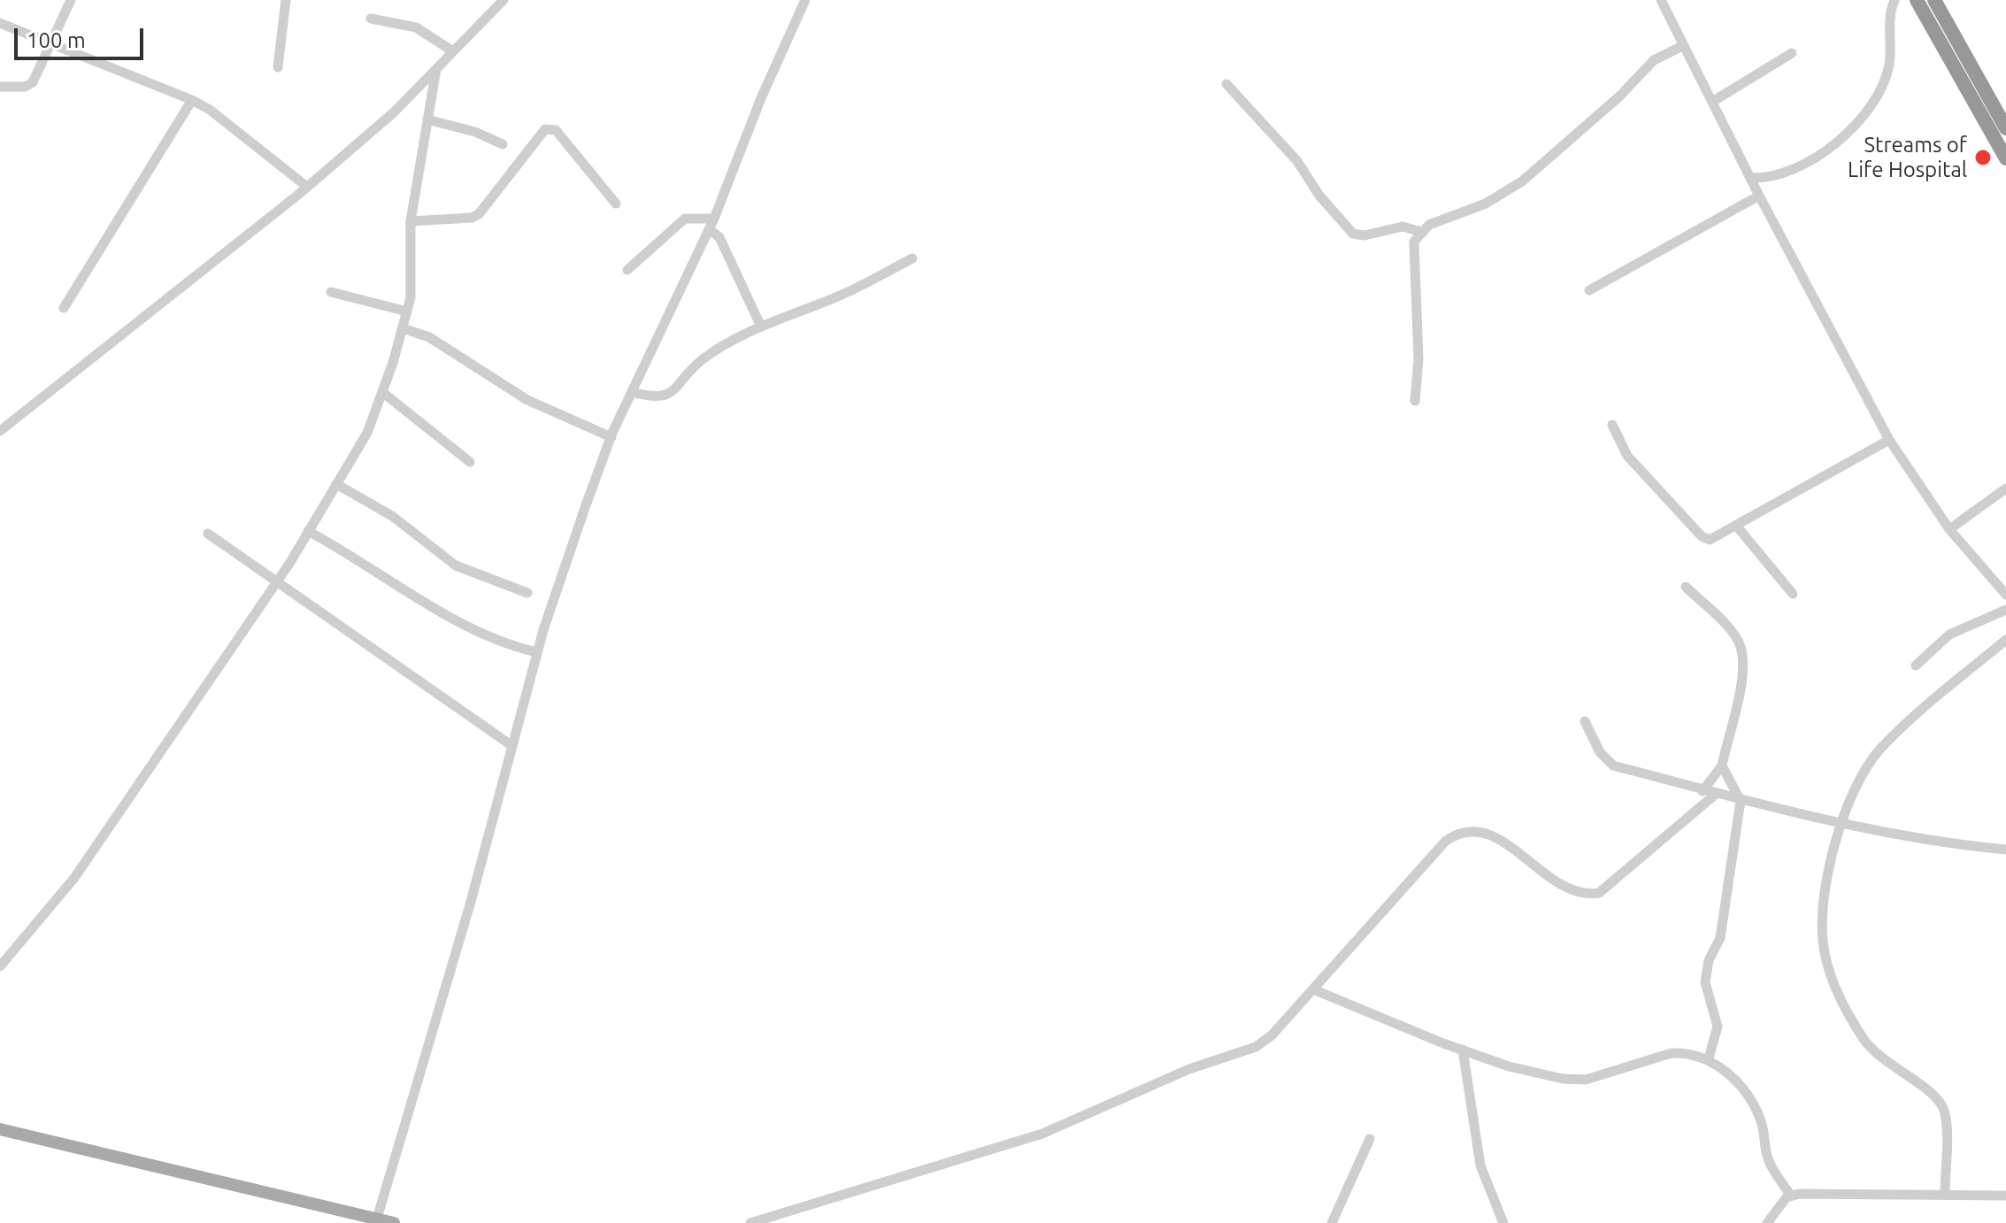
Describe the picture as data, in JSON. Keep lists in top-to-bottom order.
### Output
{
  "places": ["Streams of Life Hospital"],
  "scale_bar": "100 m"
}
